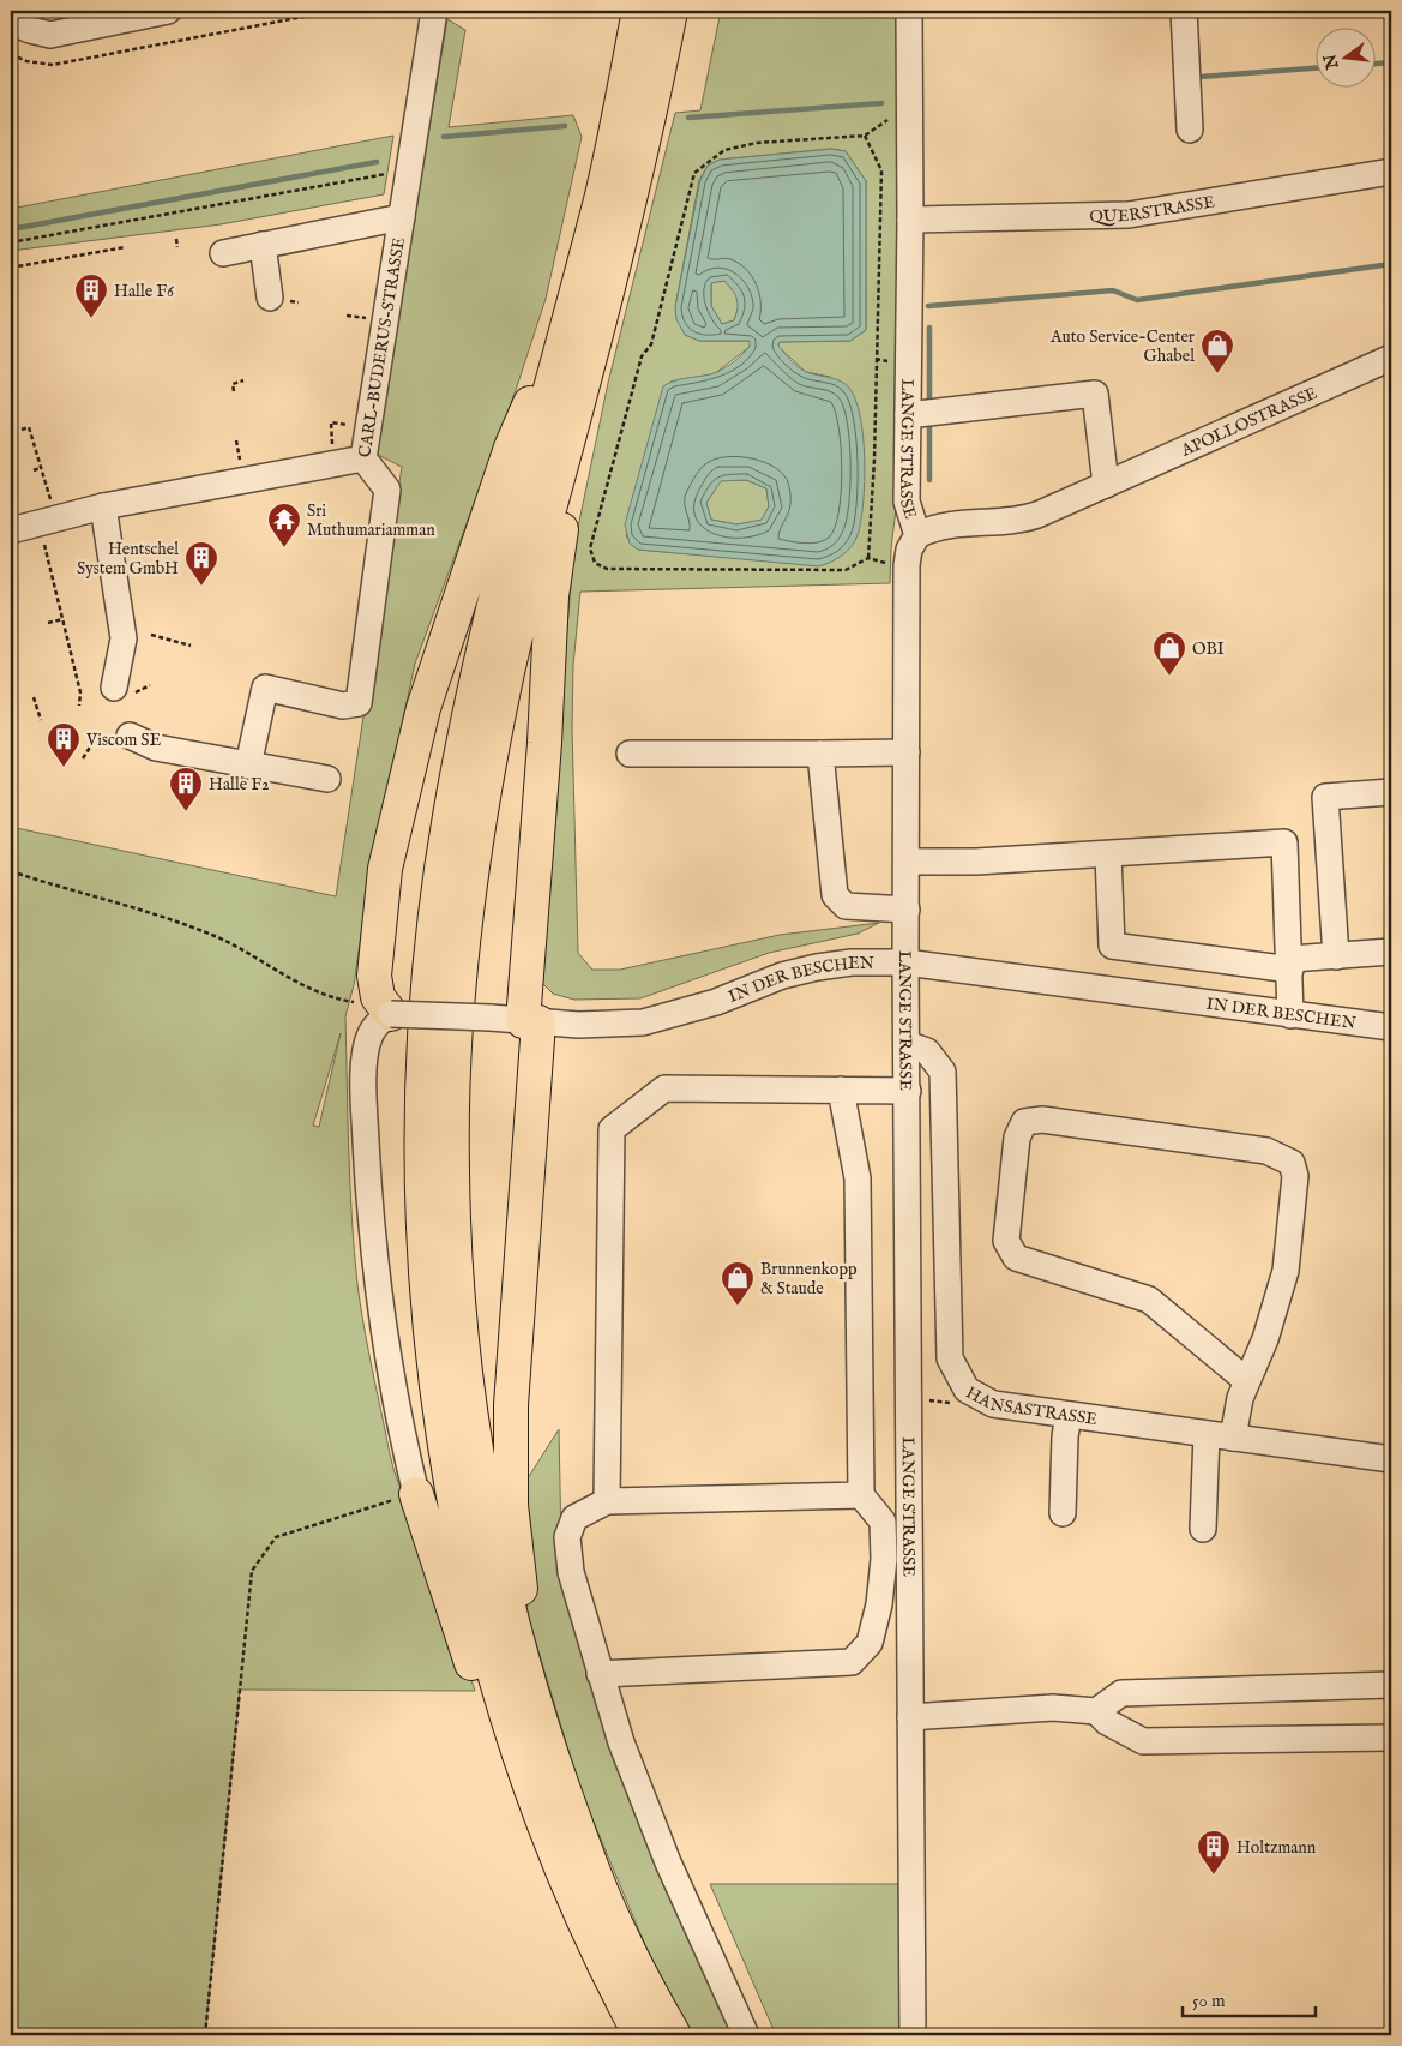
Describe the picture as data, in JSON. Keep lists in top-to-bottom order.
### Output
{
  "streets": {
    "street": [
      "QUERSTRASSE",
      "CARL-BUDERUS-STRASSE",
      "APOLLOSTRASSE",
      "LANGE STRASSE",
      "IN DER BESCHEN",
      "HANSASTRASSE"
    ]
  },
  "crossings": [
    ["QUERSTRASSE", "LANGE STRASSE"],
    ["APOLLOSTRASSE", "LANGE STRASSE"],
    ["LANGE STRASSE", "IN DER BESCHEN"],
    ["LANGE STRASSE", "HANSASTRASSE"]
  ],
  "places": {
    "building": [
      "Halle F6",
      "Hentschel System GmbH",
      "Viscom SE",
      "Halle F2",
      "Holtzmann"
    ],
    "shop": ["Auto Service-Center Ghabel", "OBI", "Brunnenkopp & Staude"],
    "temple": ["Sri Muthumariamman"]
  },
  "scale_bar": "50 m",
  "north": "left"
}
